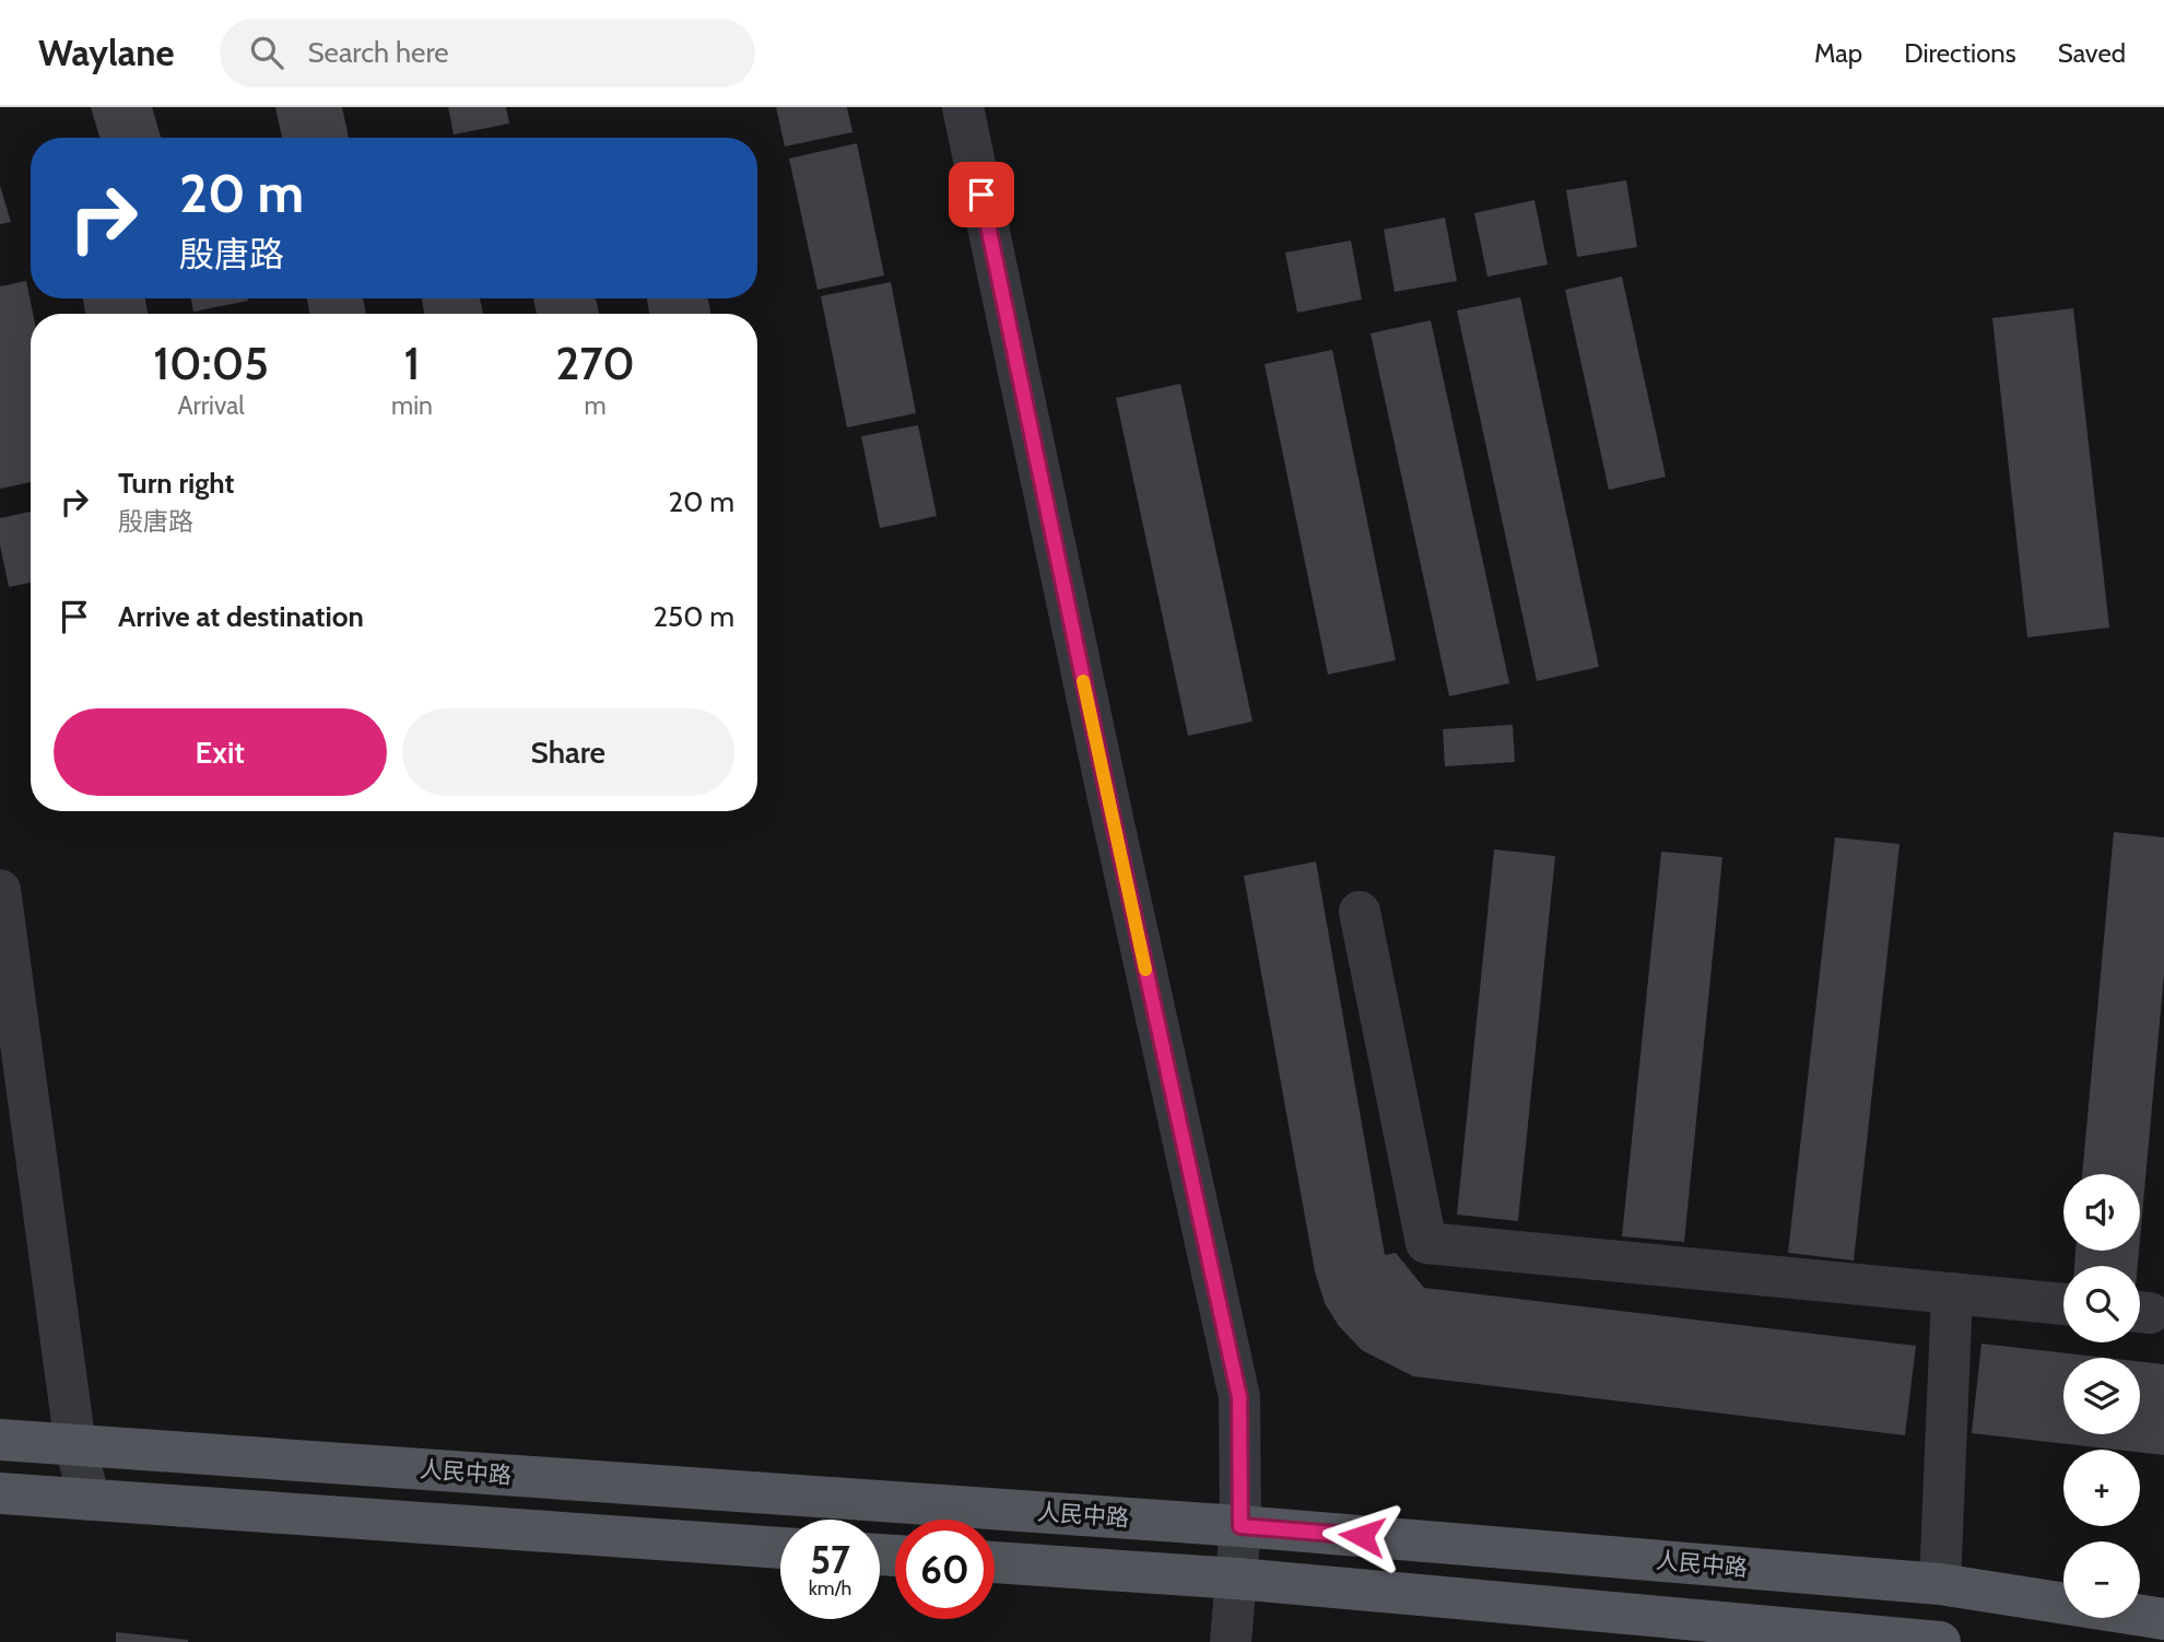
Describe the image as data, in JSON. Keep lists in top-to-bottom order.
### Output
{
  "streets": {
    "main road": ["人民中路"]
  },
  "page": {
    "header": "Waylane",
    "search": "Search here",
    "nav": ["Map", "Directions", "Saved"],
    "turn": ["20 m", "殷唐路"],
    "eta": [
      "10:05",
      "Arrival",
      "1",
      "min",
      "270",
      "m"
    ],
    "list": [
      {
        "name": "Turn right",
        "note": "殷唐路",
        "value": "20 m"
      },
      {
        "name": "Arrive at destination",
        "value": "250 m"
      }
    ],
    "buttons": ["Exit", "Share"],
    "map_buttons": ["+", "−"],
    "speed": "57 km/h",
    "limit": "60"
  }
}
